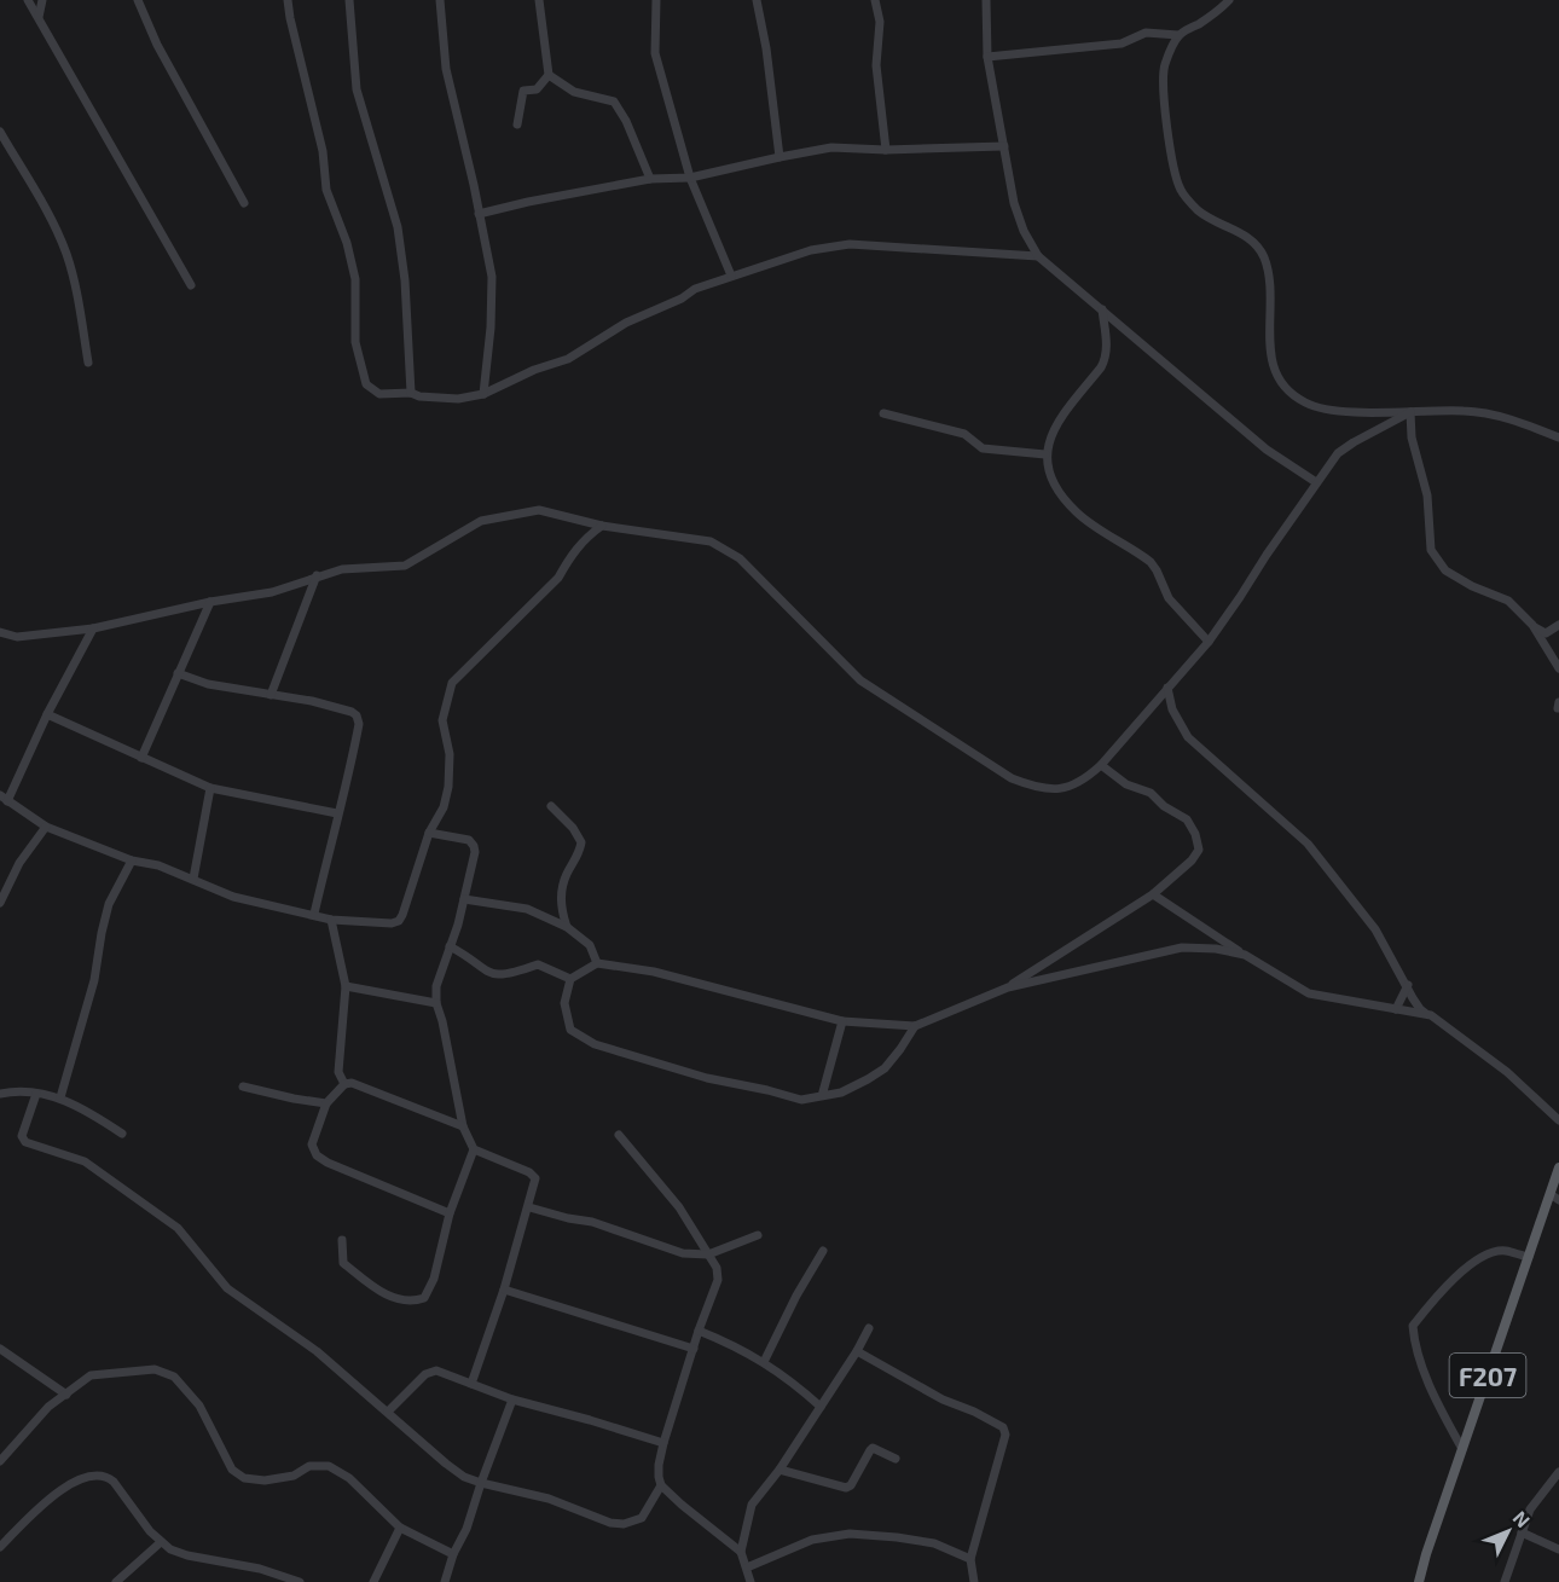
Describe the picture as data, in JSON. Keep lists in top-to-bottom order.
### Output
{
  "streets": {
    "main road": ["F207"]
  },
  "north": "top right"
}
